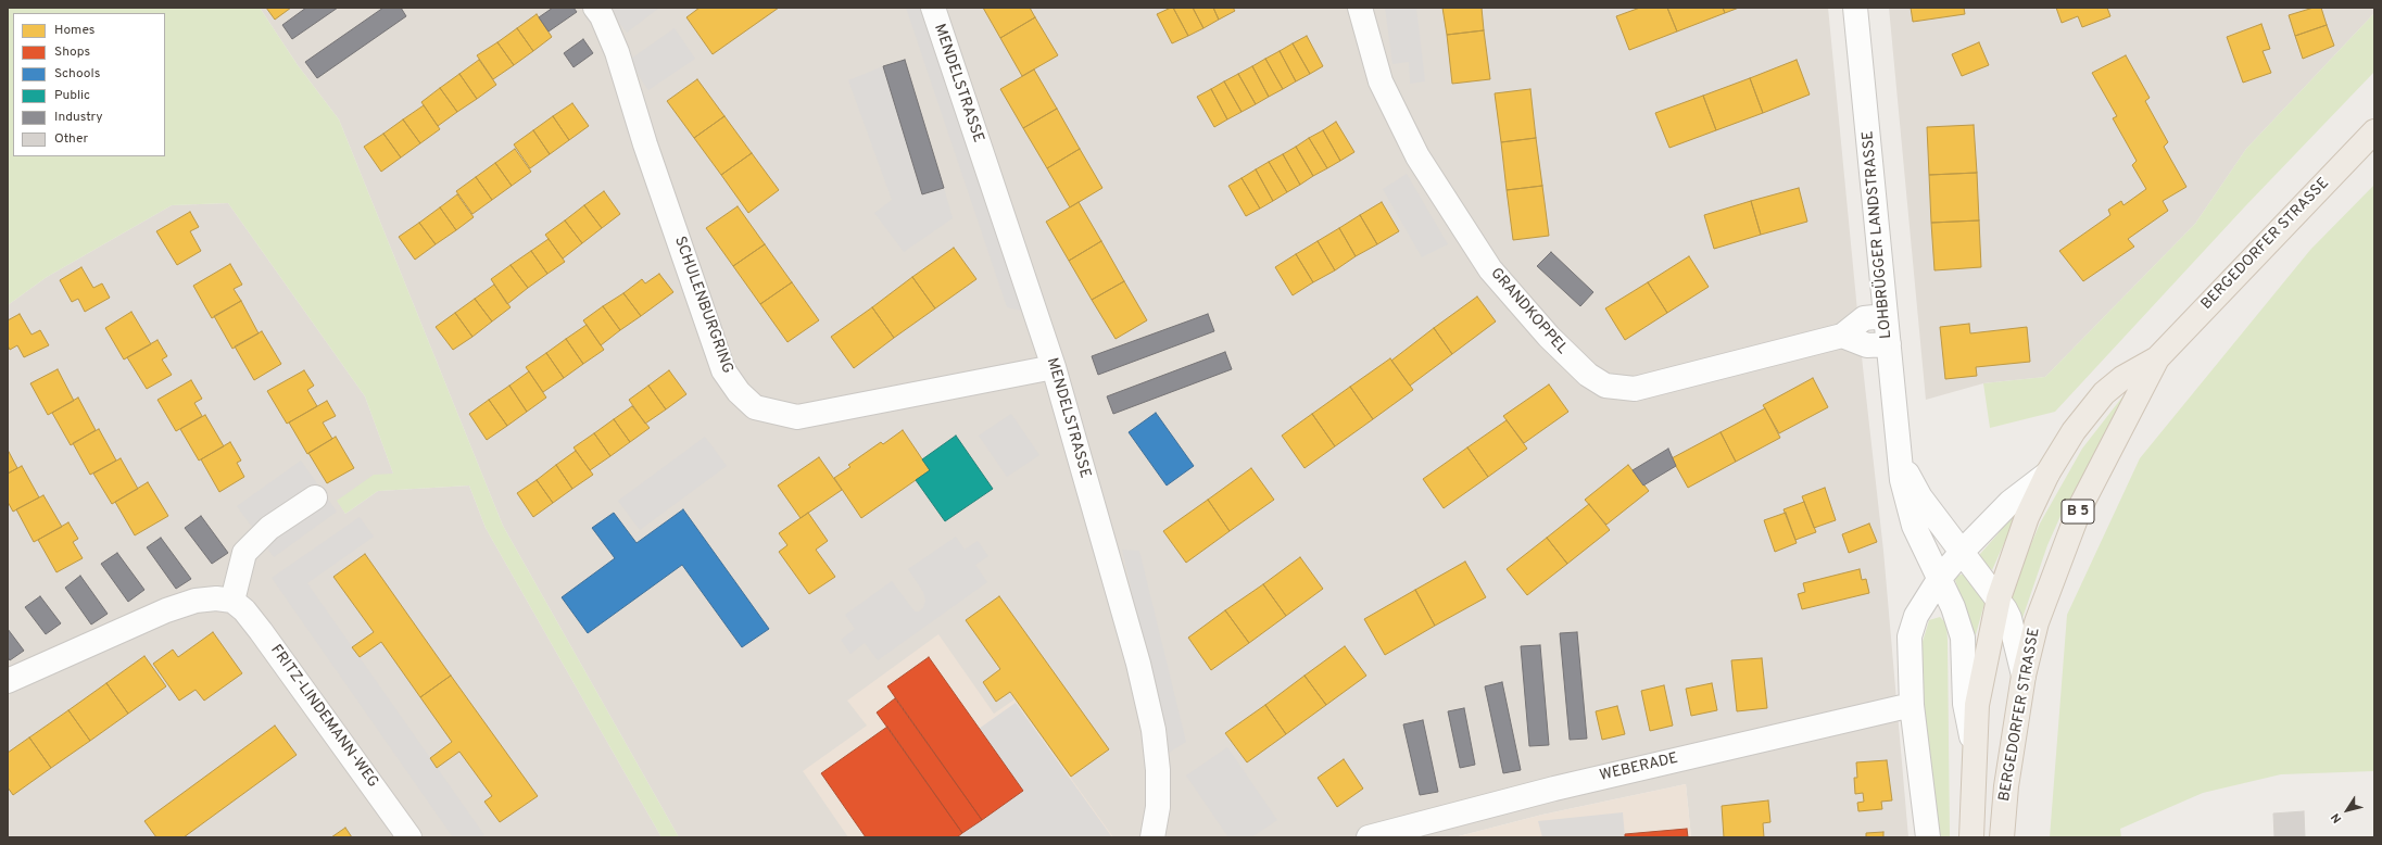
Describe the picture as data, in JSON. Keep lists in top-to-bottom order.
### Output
{
  "streets": {
    "main road": ["BERGEDORFER STRASSE", "B 5"],
    "street": [
      "MENDELSTRASSE",
      "LOHBRÜGGER LANDSTRASSE",
      "SCHULENBURGRING",
      "GRANDKOPPEL",
      "FRITZ-LINDEMANN-WEG",
      "WEBERADE"
    ]
  },
  "crossings": [
    ["MENDELSTRASSE", "SCHULENBURGRING"],
    ["LOHBRÜGGER LANDSTRASSE", "BERGEDORFER STRASSE"],
    ["LOHBRÜGGER LANDSTRASSE", "GRANDKOPPEL"]
  ],
  "legend": [
    "Homes",
    "Shops",
    "Schools",
    "Public",
    "Industry",
    "Other"
  ],
  "north": "bottom left"
}
